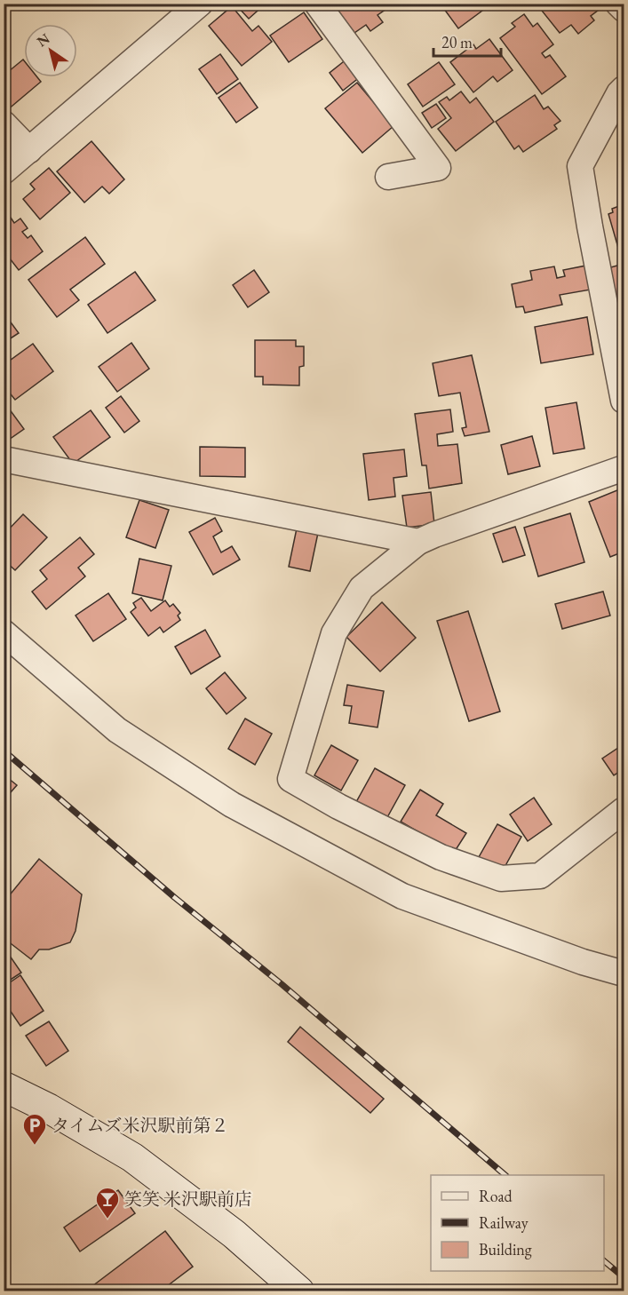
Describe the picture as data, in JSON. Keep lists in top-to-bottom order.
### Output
{
  "places": {
    "parking": ["タイムズ米沢駅前第２"],
    "bar": ["笑笑 米沢駅前店"]
  },
  "legend": ["Road", "Railway", "Building"],
  "scale_bar": "20 m",
  "north": "top left"
}
